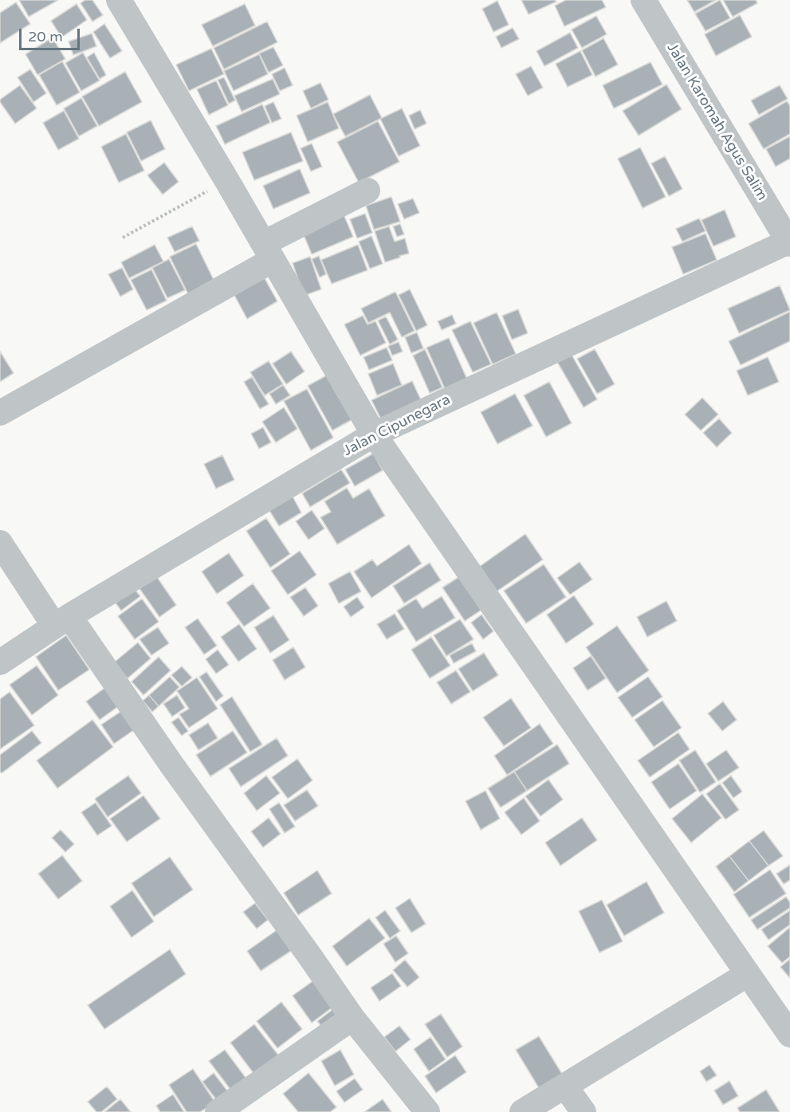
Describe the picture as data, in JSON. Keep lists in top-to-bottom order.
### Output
{
  "streets": {
    "street": ["Jalan Karomah Agus Salim", "Jalan Cipunegara"]
  },
  "crossings": [
    ["Jalan Karomah Agus Salim", "Jalan Cipunegara"]
  ],
  "scale_bar": "20 m"
}
